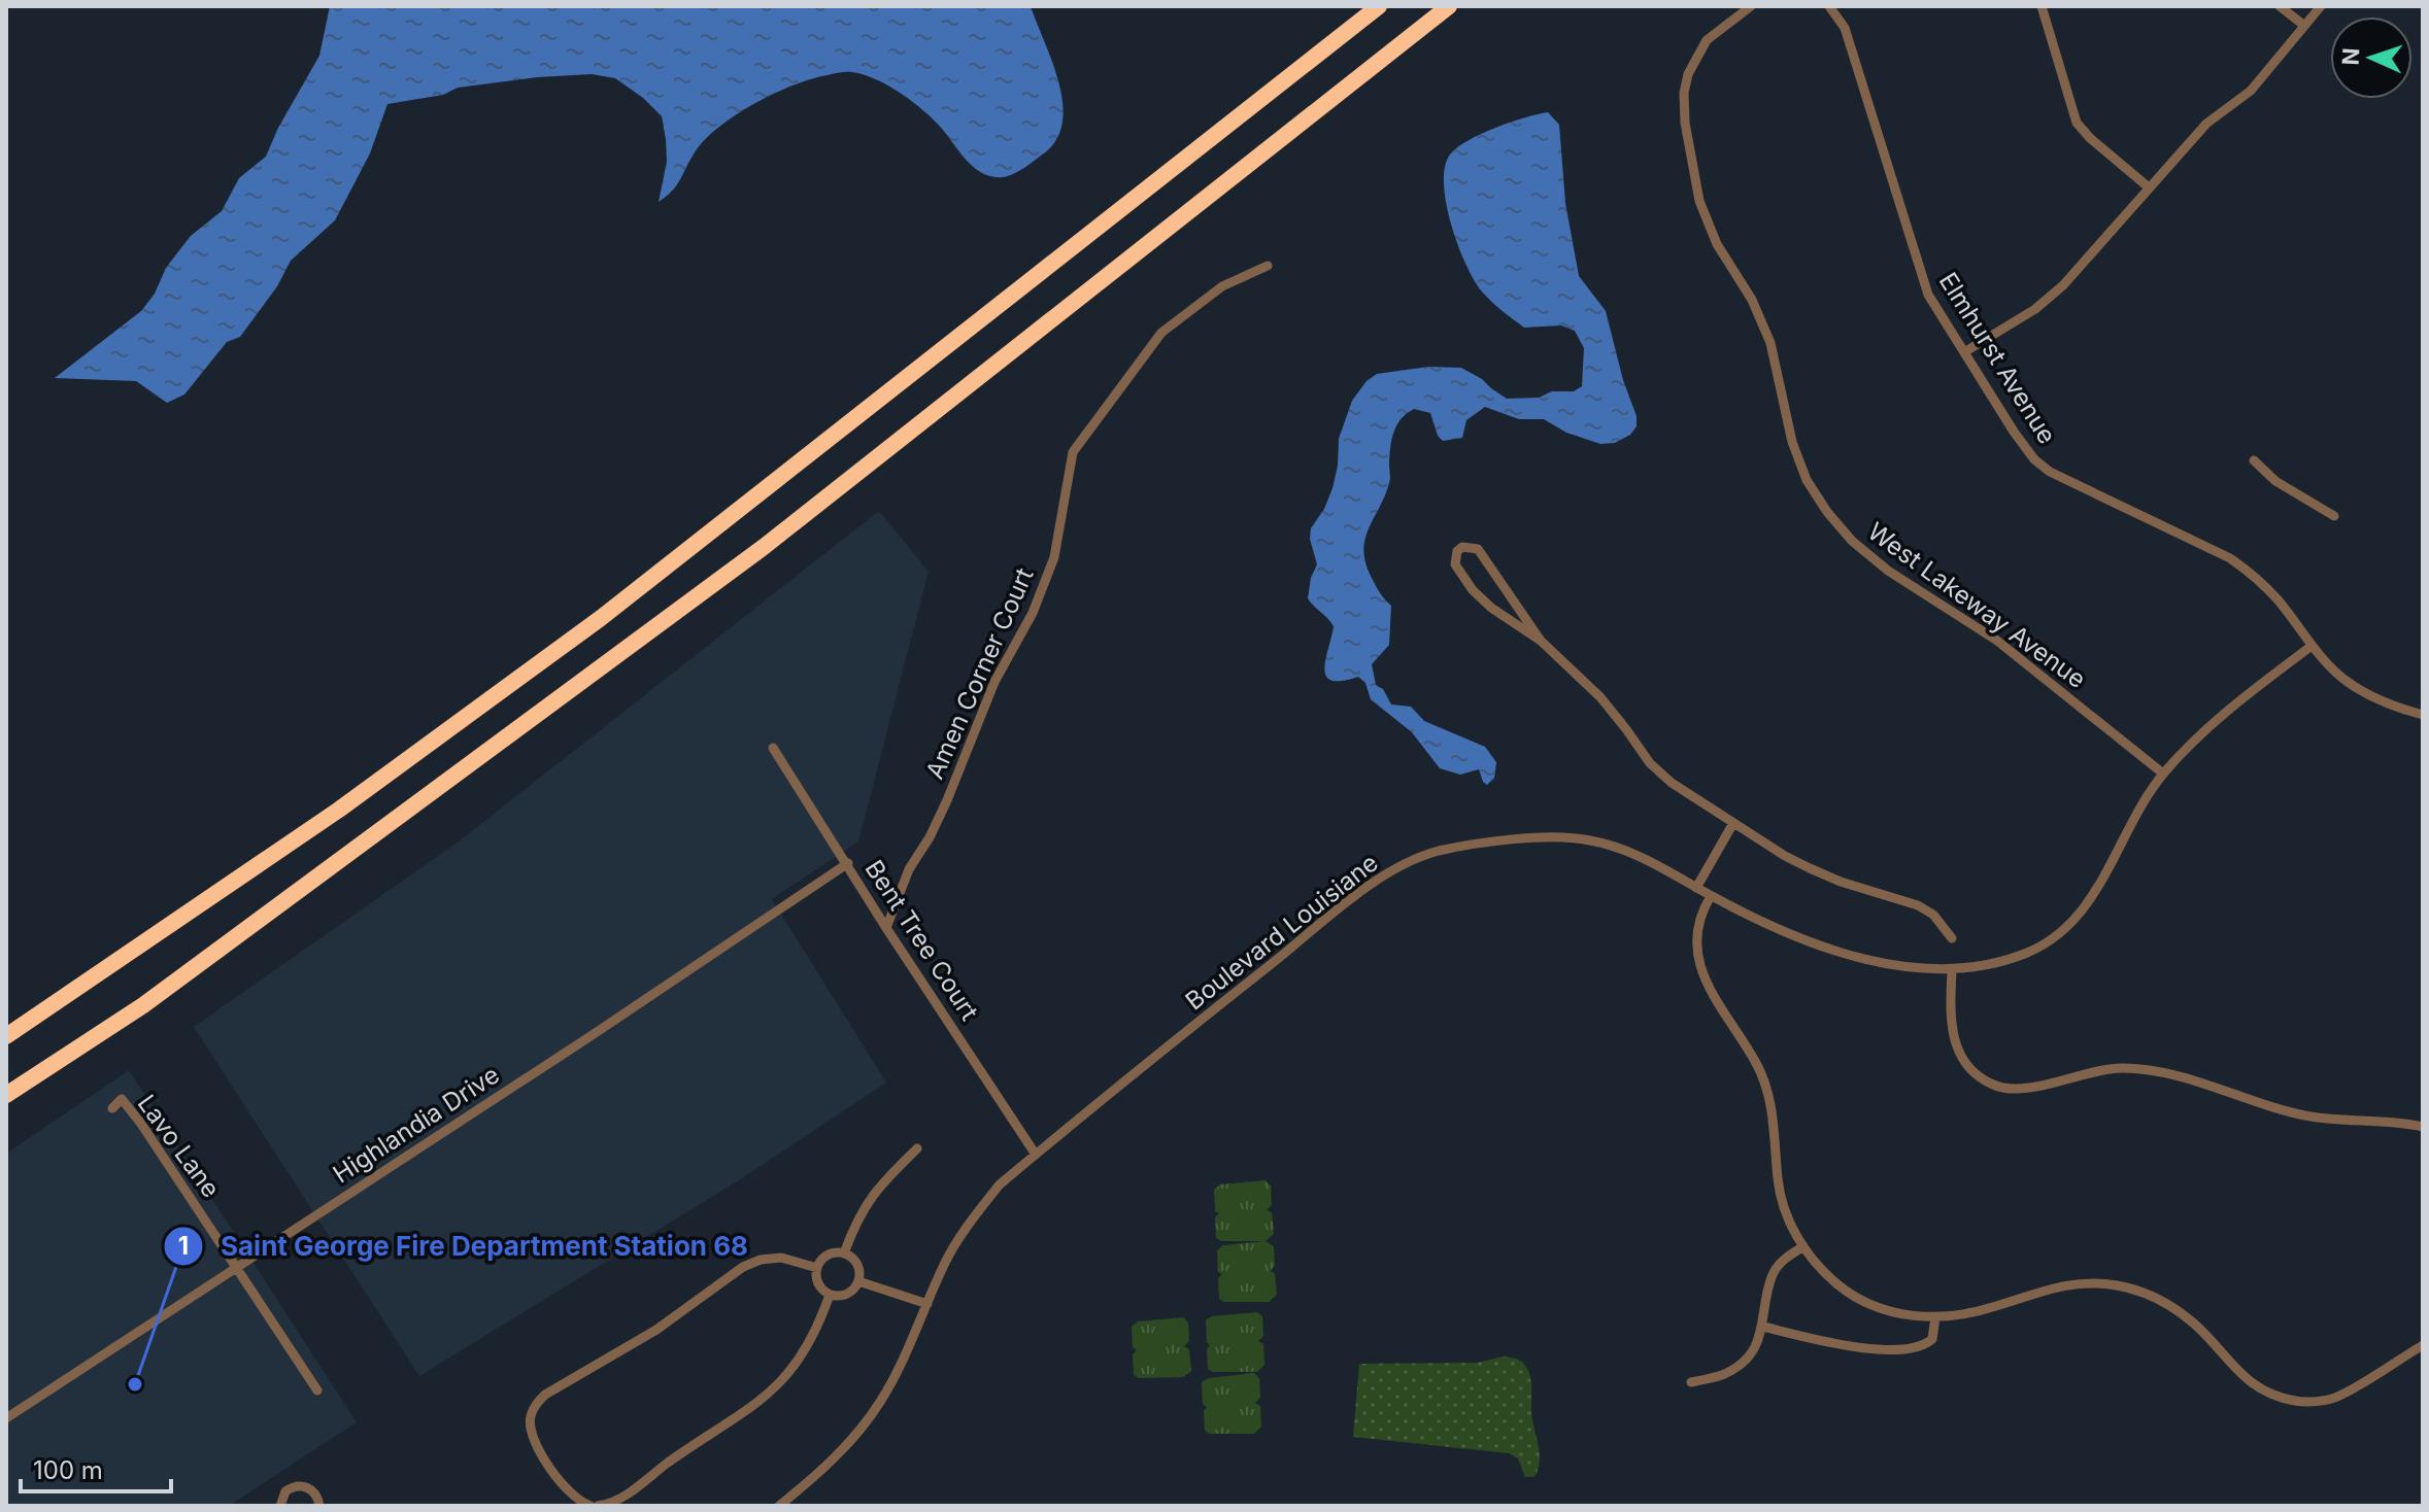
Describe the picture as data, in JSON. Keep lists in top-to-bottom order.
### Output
{
  "streets": {
    "street": [
      "Elmhurst Avenue",
      "West Lakeway Avenue",
      "Amen Corner Court",
      "Boulevard Louisiane",
      "Bent Tree Court",
      "Highlandia Drive",
      "Lavo Lane"
    ]
  },
  "crossings": [
    ["Elmhurst Avenue", "Boulevard Louisiane"],
    ["West Lakeway Avenue", "Boulevard Louisiane"],
    ["Amen Corner Court", "Bent Tree Court"],
    ["Boulevard Louisiane", "Bent Tree Court"],
    ["Bent Tree Court", "Highlandia Drive"],
    ["Highlandia Drive", "Lavo Lane"]
  ],
  "places": ["Saint George Fire Department Station 68"],
  "scale_bar": "100 m",
  "north": "left"
}
